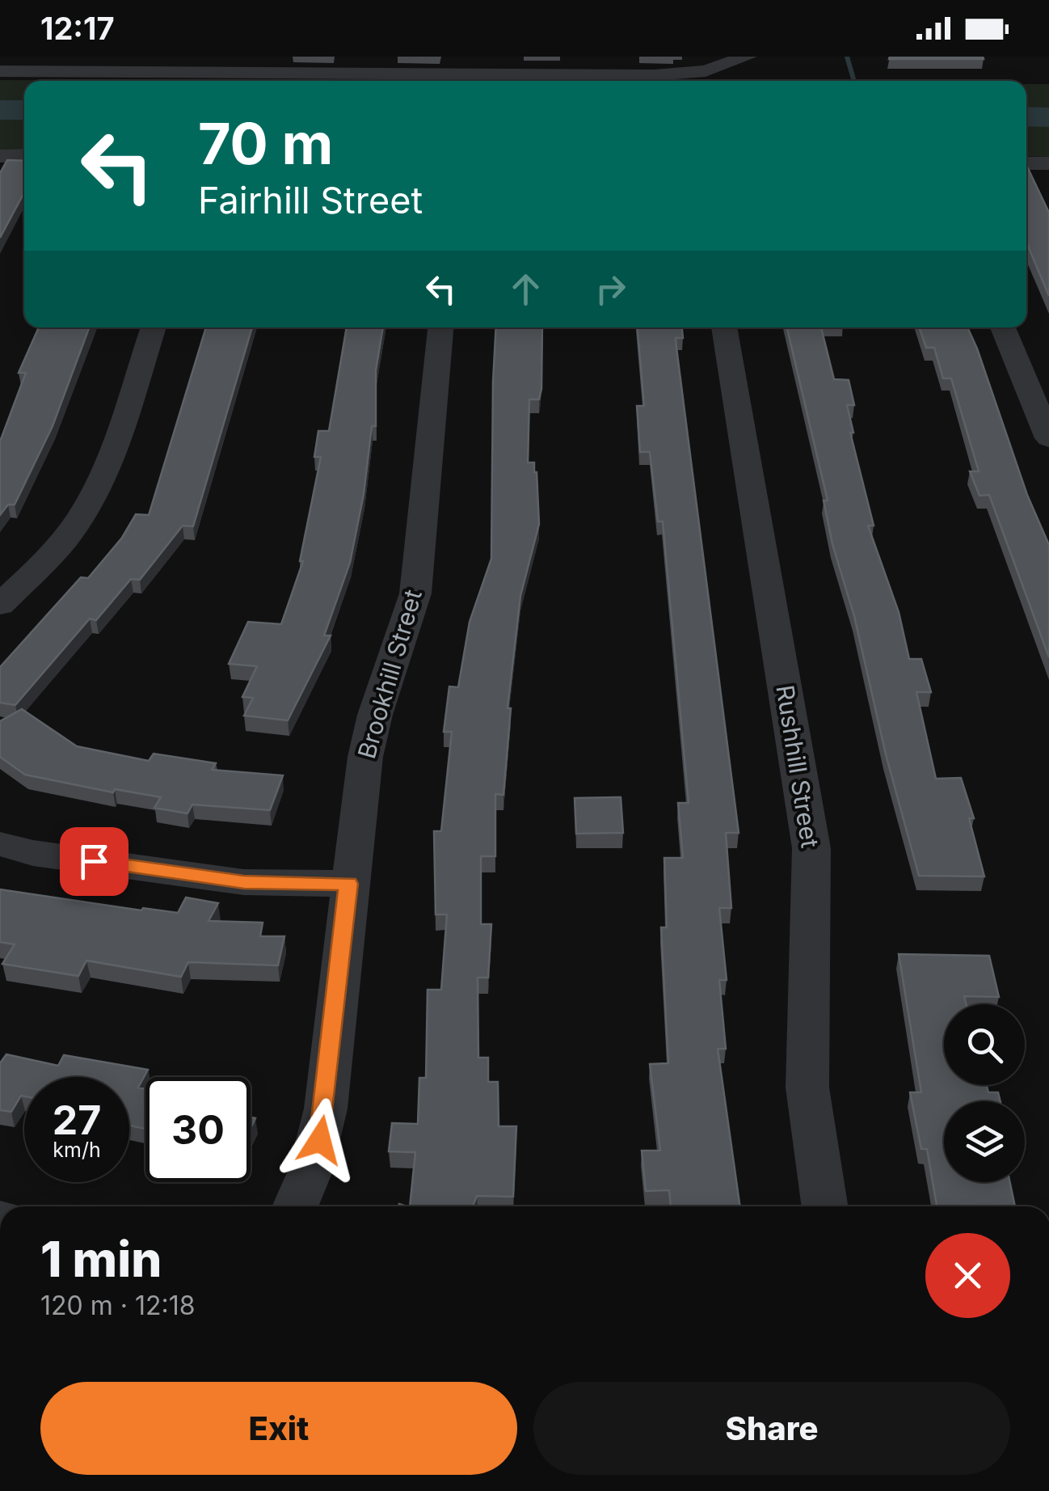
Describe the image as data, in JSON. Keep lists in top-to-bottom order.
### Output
{
  "streets": {
    "street": ["Brookhill Street", "Rushhill Street"]
  },
  "page": {
    "status": "12:17",
    "turn": ["70 m", "Fairhill Street"],
    "speed": "27 km/h",
    "limit": "30",
    "heading": ["1 min", "120 m · 12:18"],
    "buttons": ["Exit", "Share"]
  }
}
